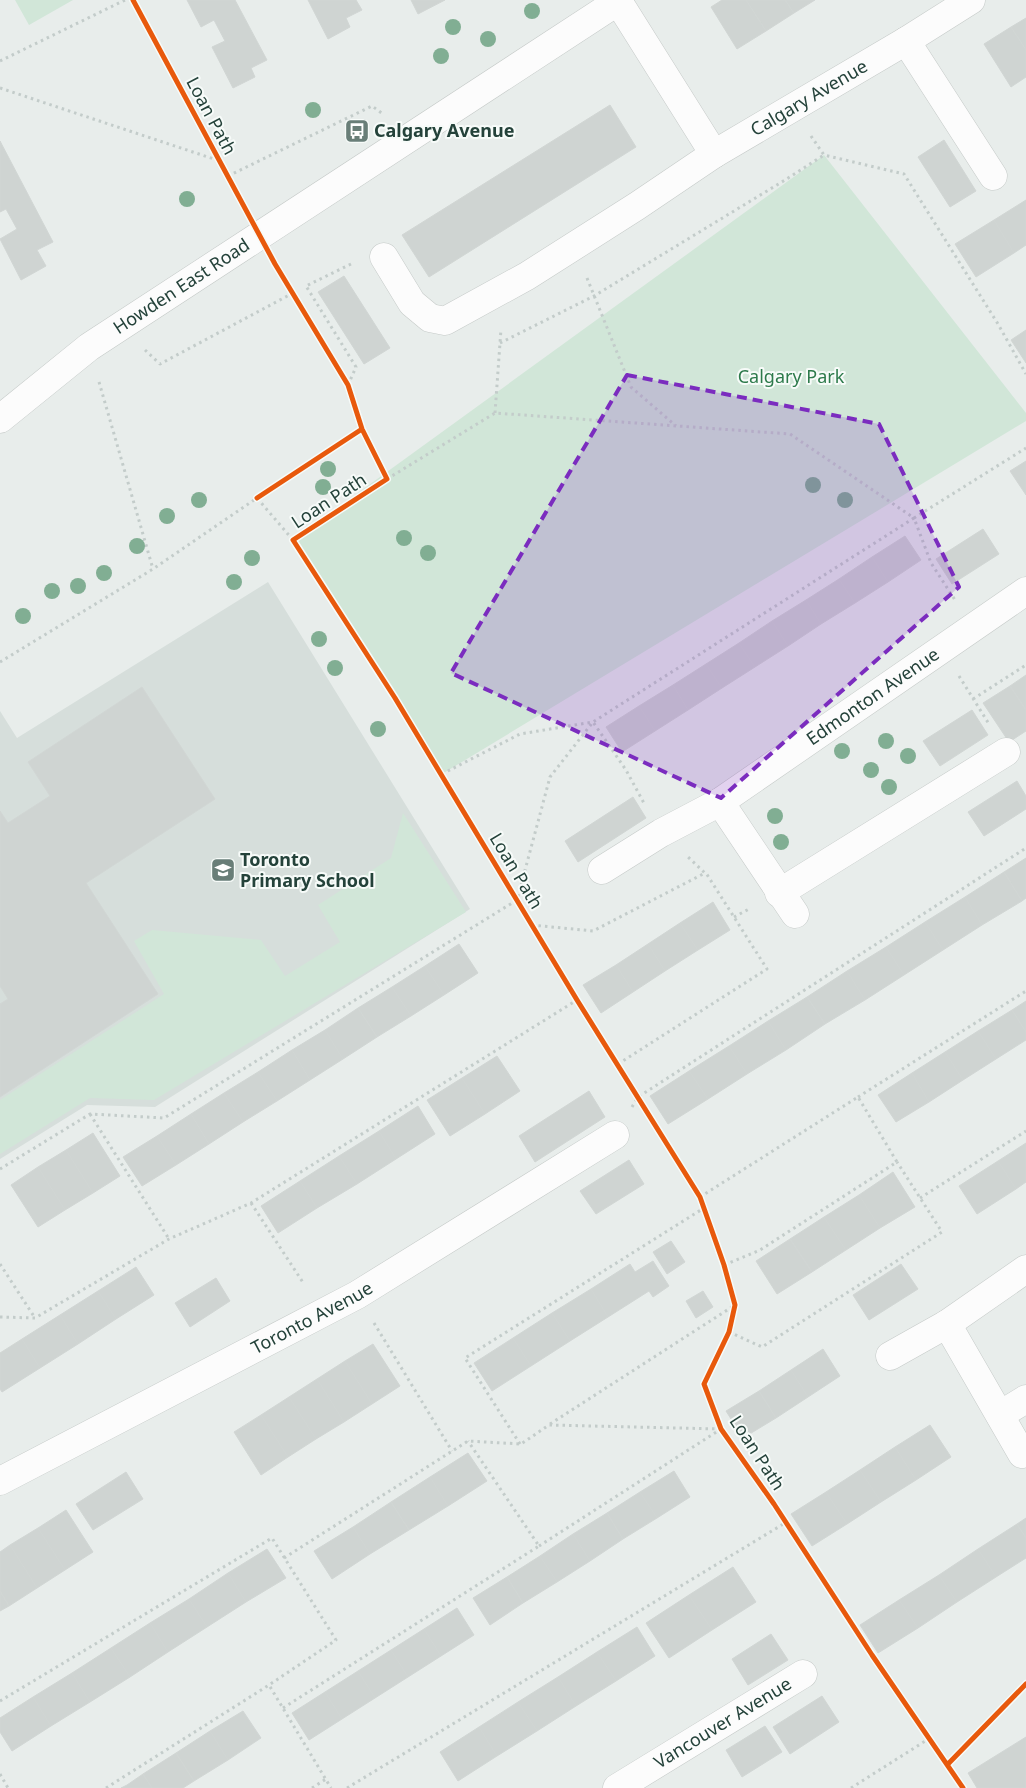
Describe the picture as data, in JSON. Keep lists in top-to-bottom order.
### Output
{
  "streets": {
    "street": [
      "Calgary Avenue",
      "Howden East Road",
      "Edmonton Avenue",
      "Toronto Avenue",
      "Vancouver Avenue"
    ],
    "cycle path": ["Loan Path"]
  },
  "parks": ["Calgary Park"],
  "places": {
    "bus stop": ["Calgary Avenue"],
    "school or university": ["Toronto Primary School"]
  }
}
